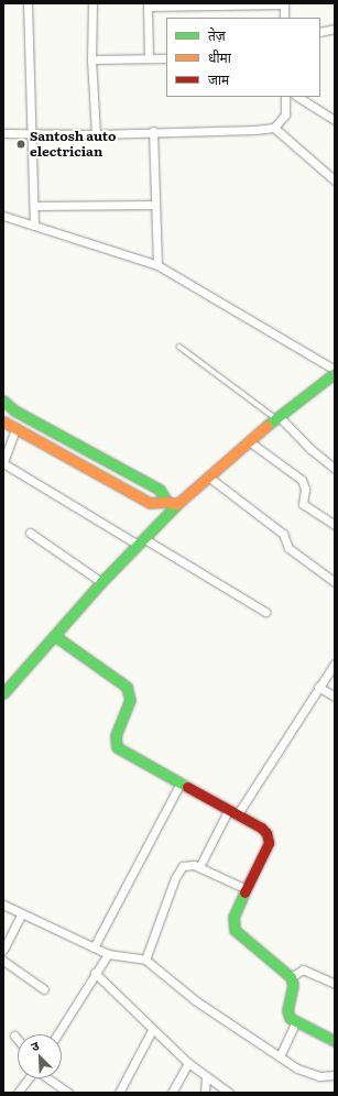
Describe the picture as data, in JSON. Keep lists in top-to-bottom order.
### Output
{
  "places": ["Santosh auto electrician"],
  "legend": ["तेज़", "धीमा", "जाम"],
  "north": "top left"
}
